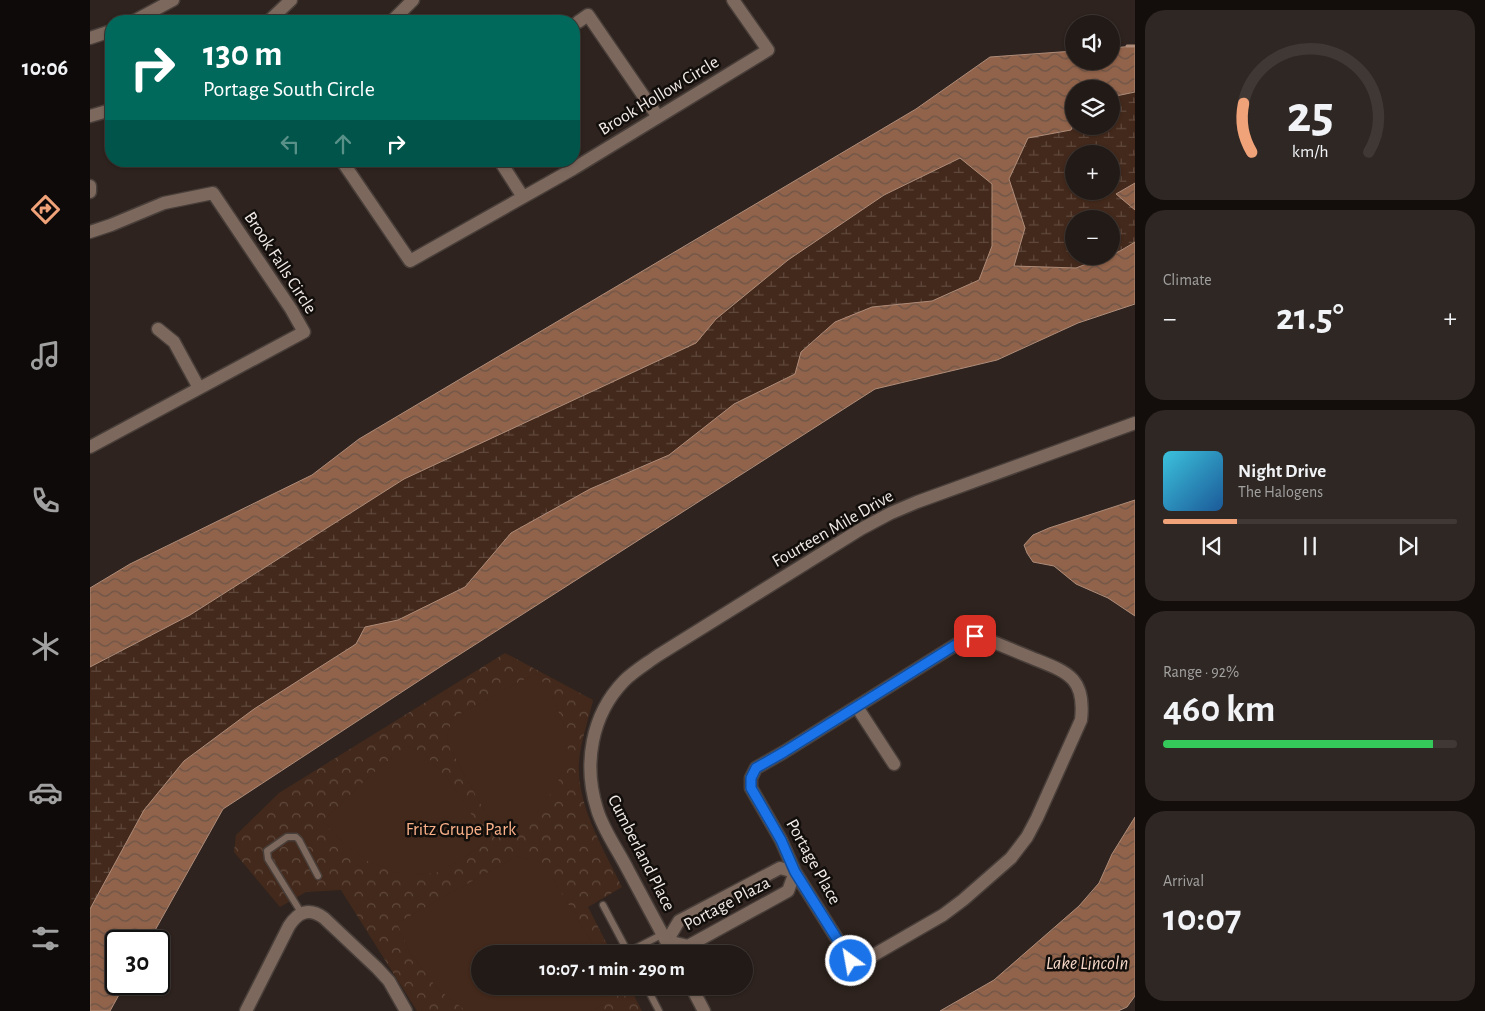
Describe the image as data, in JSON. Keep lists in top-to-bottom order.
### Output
{
  "streets": {
    "street": [
      "Brook Hollow Circle",
      "Brook Falls Circle",
      "Fourteen Mile Drive",
      "Cumberland Place",
      "Portage Place",
      "Portage Plaza"
    ]
  },
  "crossings": [
    ["Fourteen Mile Drive", "Cumberland Place"],
    ["Portage Place", "Portage Plaza"]
  ],
  "water": ["Lake Lincoln"],
  "parks": ["Fritz Grupe Park"],
  "page": {
    "tabs": "10:06",
    "map_buttons": ["+", "−"],
    "turn": ["130 m", "Portage South Circle"],
    "tile": [
      "Climate",
      ["Range · 92%", "460 km"],
      ["Arrival", "10:07"]
    ],
    "heat": ["−", "21.5°", "+"],
    "song": ["Night Drive", "The Halogens"],
    "limit": "30",
    "trip": "10:07 · 1 min · 290 m",
    "gauge": ["25", "km/h"]
  }
}
